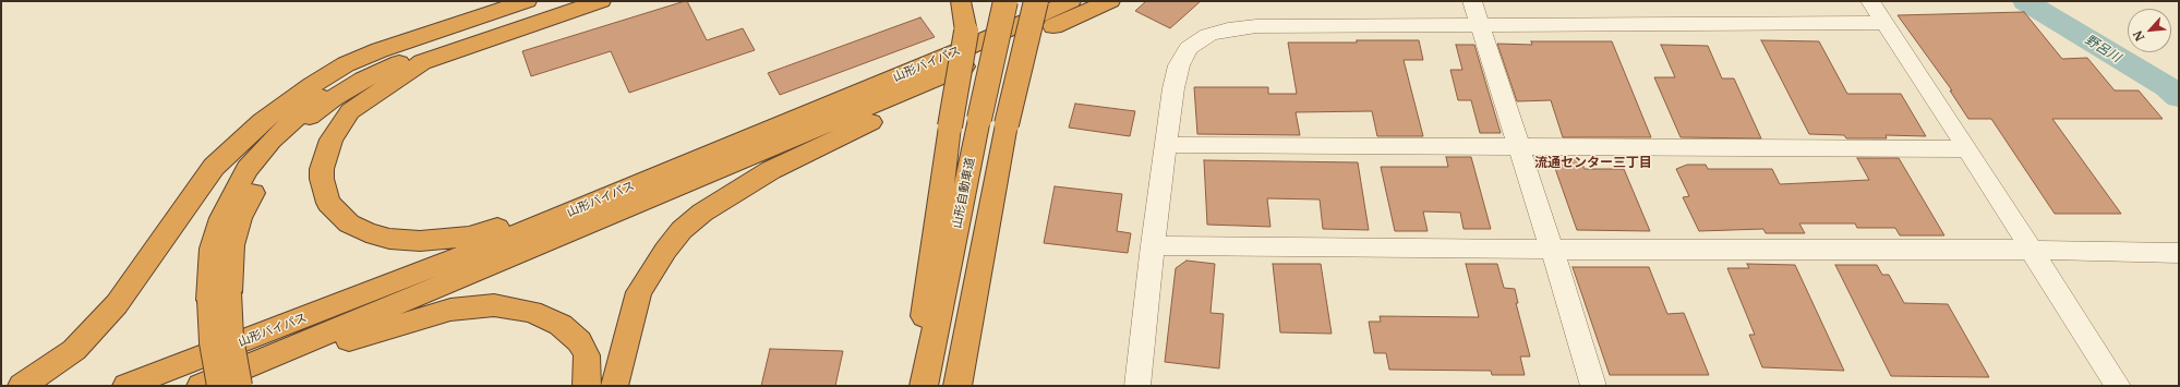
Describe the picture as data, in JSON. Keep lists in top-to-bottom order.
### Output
{
  "streets": {
    "highway": ["山形バイパス", "山形自動車道"]
  },
  "districts": ["流通センター三丁目"],
  "water": ["野呂川"],
  "north": "bottom left"
}
